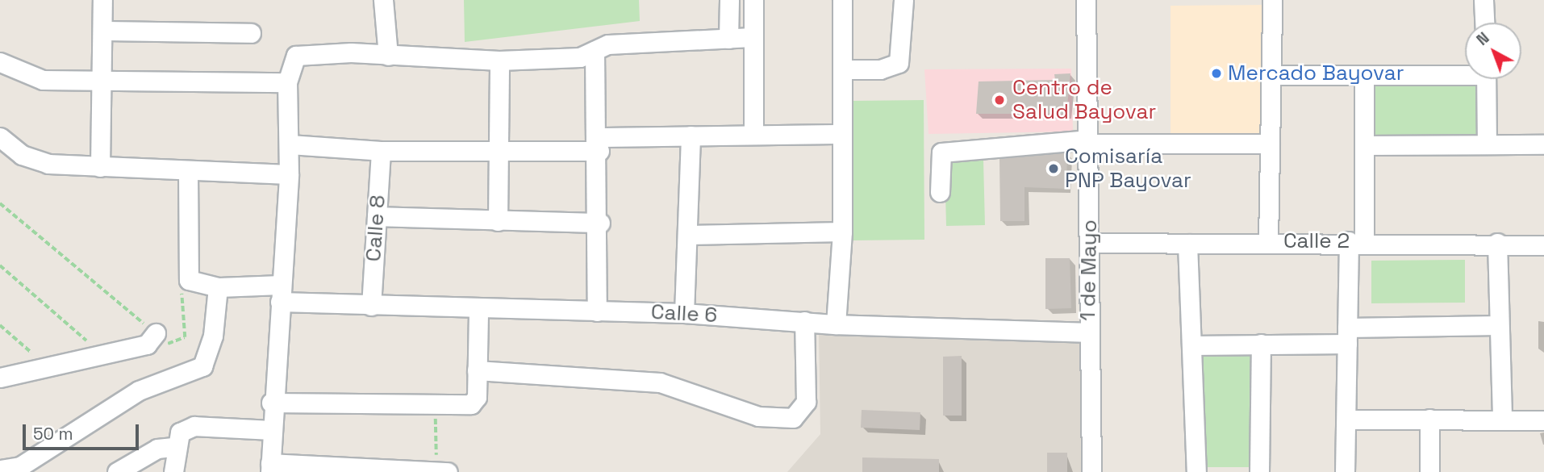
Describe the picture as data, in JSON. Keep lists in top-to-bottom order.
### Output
{
  "streets": {
    "street": [
      "Calle 8",
      "Calle 2",
      "1 de Mayo",
      "Calle 6"
    ]
  },
  "crossings": [
    ["Calle 8", "Calle 6"],
    ["Calle 2", "1 de Mayo"],
    ["1 de Mayo", "Calle 6"]
  ],
  "places": ["Mercado Bayovar", "Centro de Salud Bayovar", "Comisaría PNP Bayovar"],
  "scale_bar": "50 m",
  "north": "top left"
}
